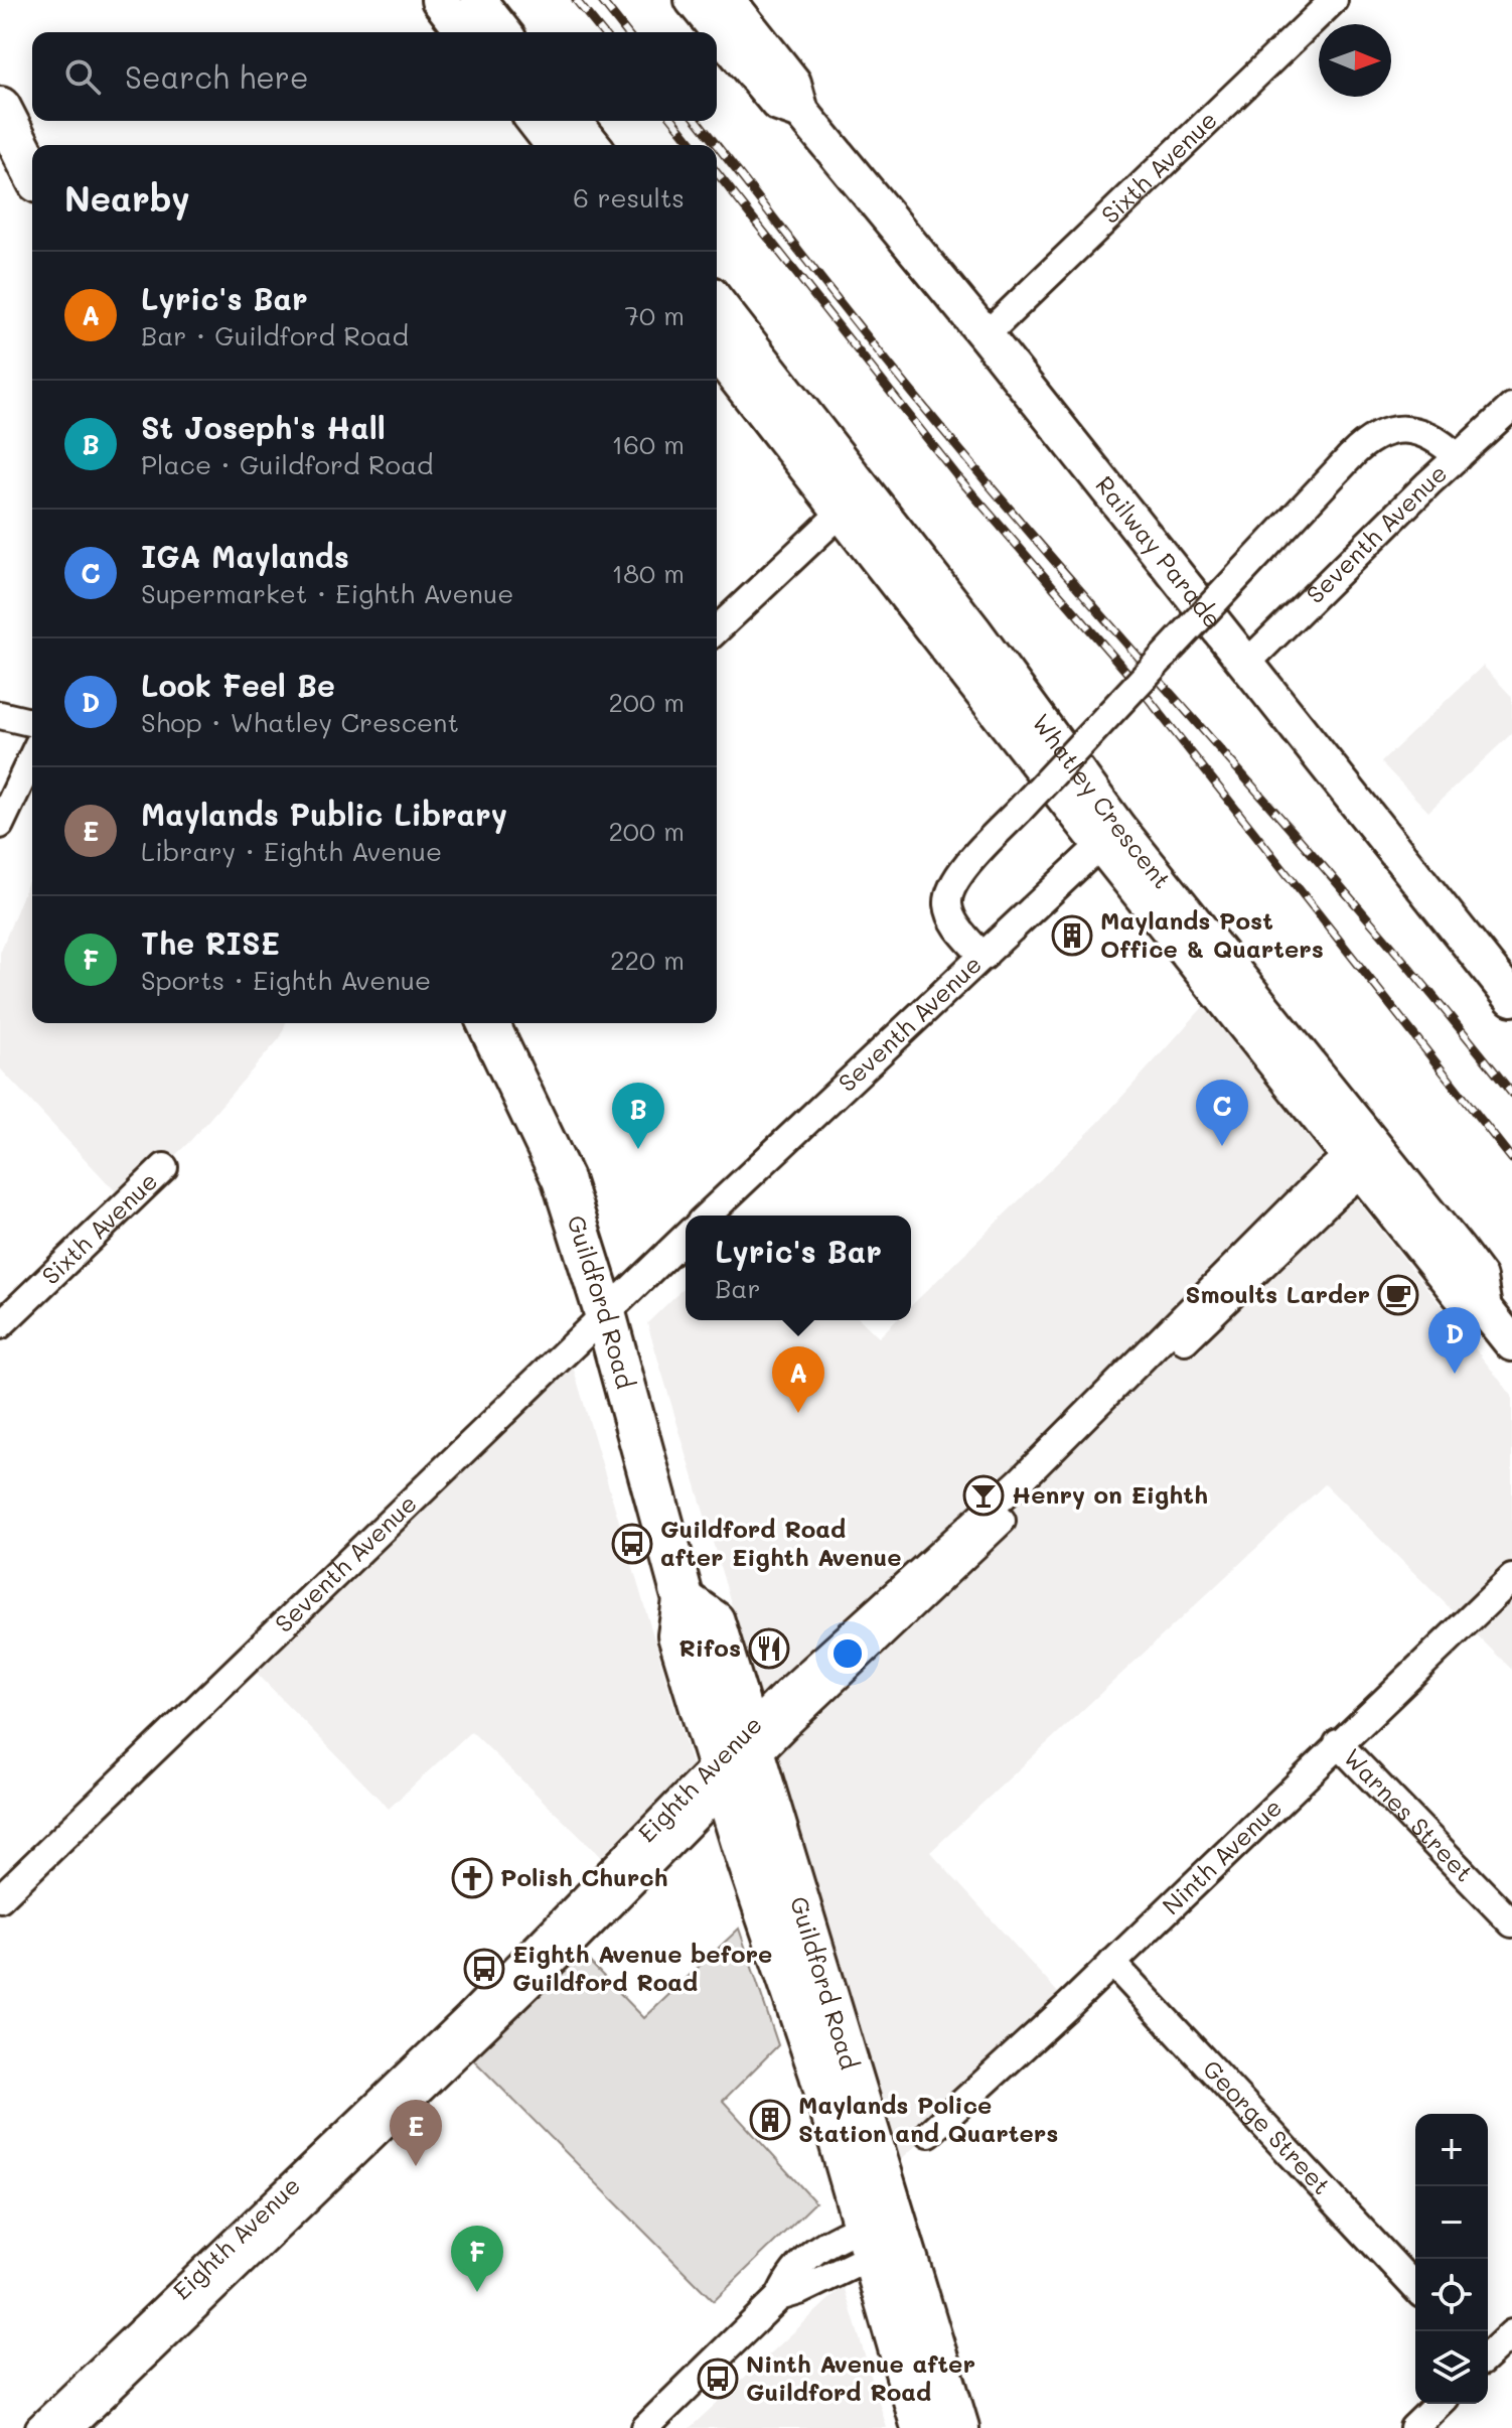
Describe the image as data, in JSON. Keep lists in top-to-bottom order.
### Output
{
  "streets": {
    "highway": ["Guildford Road"],
    "main road": ["Railway Parade", "Whatley Crescent"],
    "street": [
      "Sixth Avenue",
      "Seventh Avenue",
      "Eighth Avenue",
      "Warnes Street",
      "Ninth Avenue",
      "George Street"
    ]
  },
  "crossings": [
    ["Sixth Avenue", "Railway Parade"],
    ["Seventh Avenue", "Railway Parade"],
    ["Seventh Avenue", "Whatley Crescent"],
    ["Seventh Avenue", "Guildford Road"],
    ["Whatley Crescent", "Eighth Avenue"],
    ["Guildford Road", "Eighth Avenue"],
    ["Warnes Street", "Ninth Avenue"],
    ["Ninth Avenue", "George Street"]
  ],
  "places": {
    "building": ["Maylands Post Office & Quarters", "Maylands Police Station and Quarters"],
    "cafe": ["Smoults Larder"],
    "bar": ["Henry on Eighth"],
    "bus stop": ["Guildford Road after Eighth Avenue", "Eighth Avenue before Guildford Road", "Ninth Avenue after Guildford Road"],
    "restaurant": ["Rifos"],
    "church": ["Polish Church"]
  },
  "north": "right",
  "page": {
    "search": "Search here",
    "heading": ["Nearby", "6 results"],
    "list": [
      {
        "mark": "A",
        "name": "Lyric's Bar",
        "note": "Bar · Guildford Road",
        "value": "70 m"
      },
      {
        "mark": "B",
        "name": "St Joseph's Hall",
        "note": "Place · Guildford Road",
        "value": "160 m"
      },
      {
        "mark": "C",
        "name": "IGA Maylands",
        "note": "Supermarket · Eighth Avenue",
        "value": "180 m"
      },
      {
        "mark": "D",
        "name": "Look Feel Be",
        "note": "Shop · Whatley Crescent",
        "value": "200 m"
      },
      {
        "mark": "E",
        "name": "Maylands Public Library",
        "note": "Library · Eighth Avenue",
        "value": "200 m"
      },
      {
        "mark": "F",
        "name": "The RISE",
        "note": "Sports · Eighth Avenue",
        "value": "220 m"
      }
    ],
    "pins": [
      "C",
      "B",
      "D",
      "A",
      "E",
      "F"
    ],
    "popup": ["Lyric's Bar", "Bar"],
    "map_buttons": ["+", "−"]
  }
}
